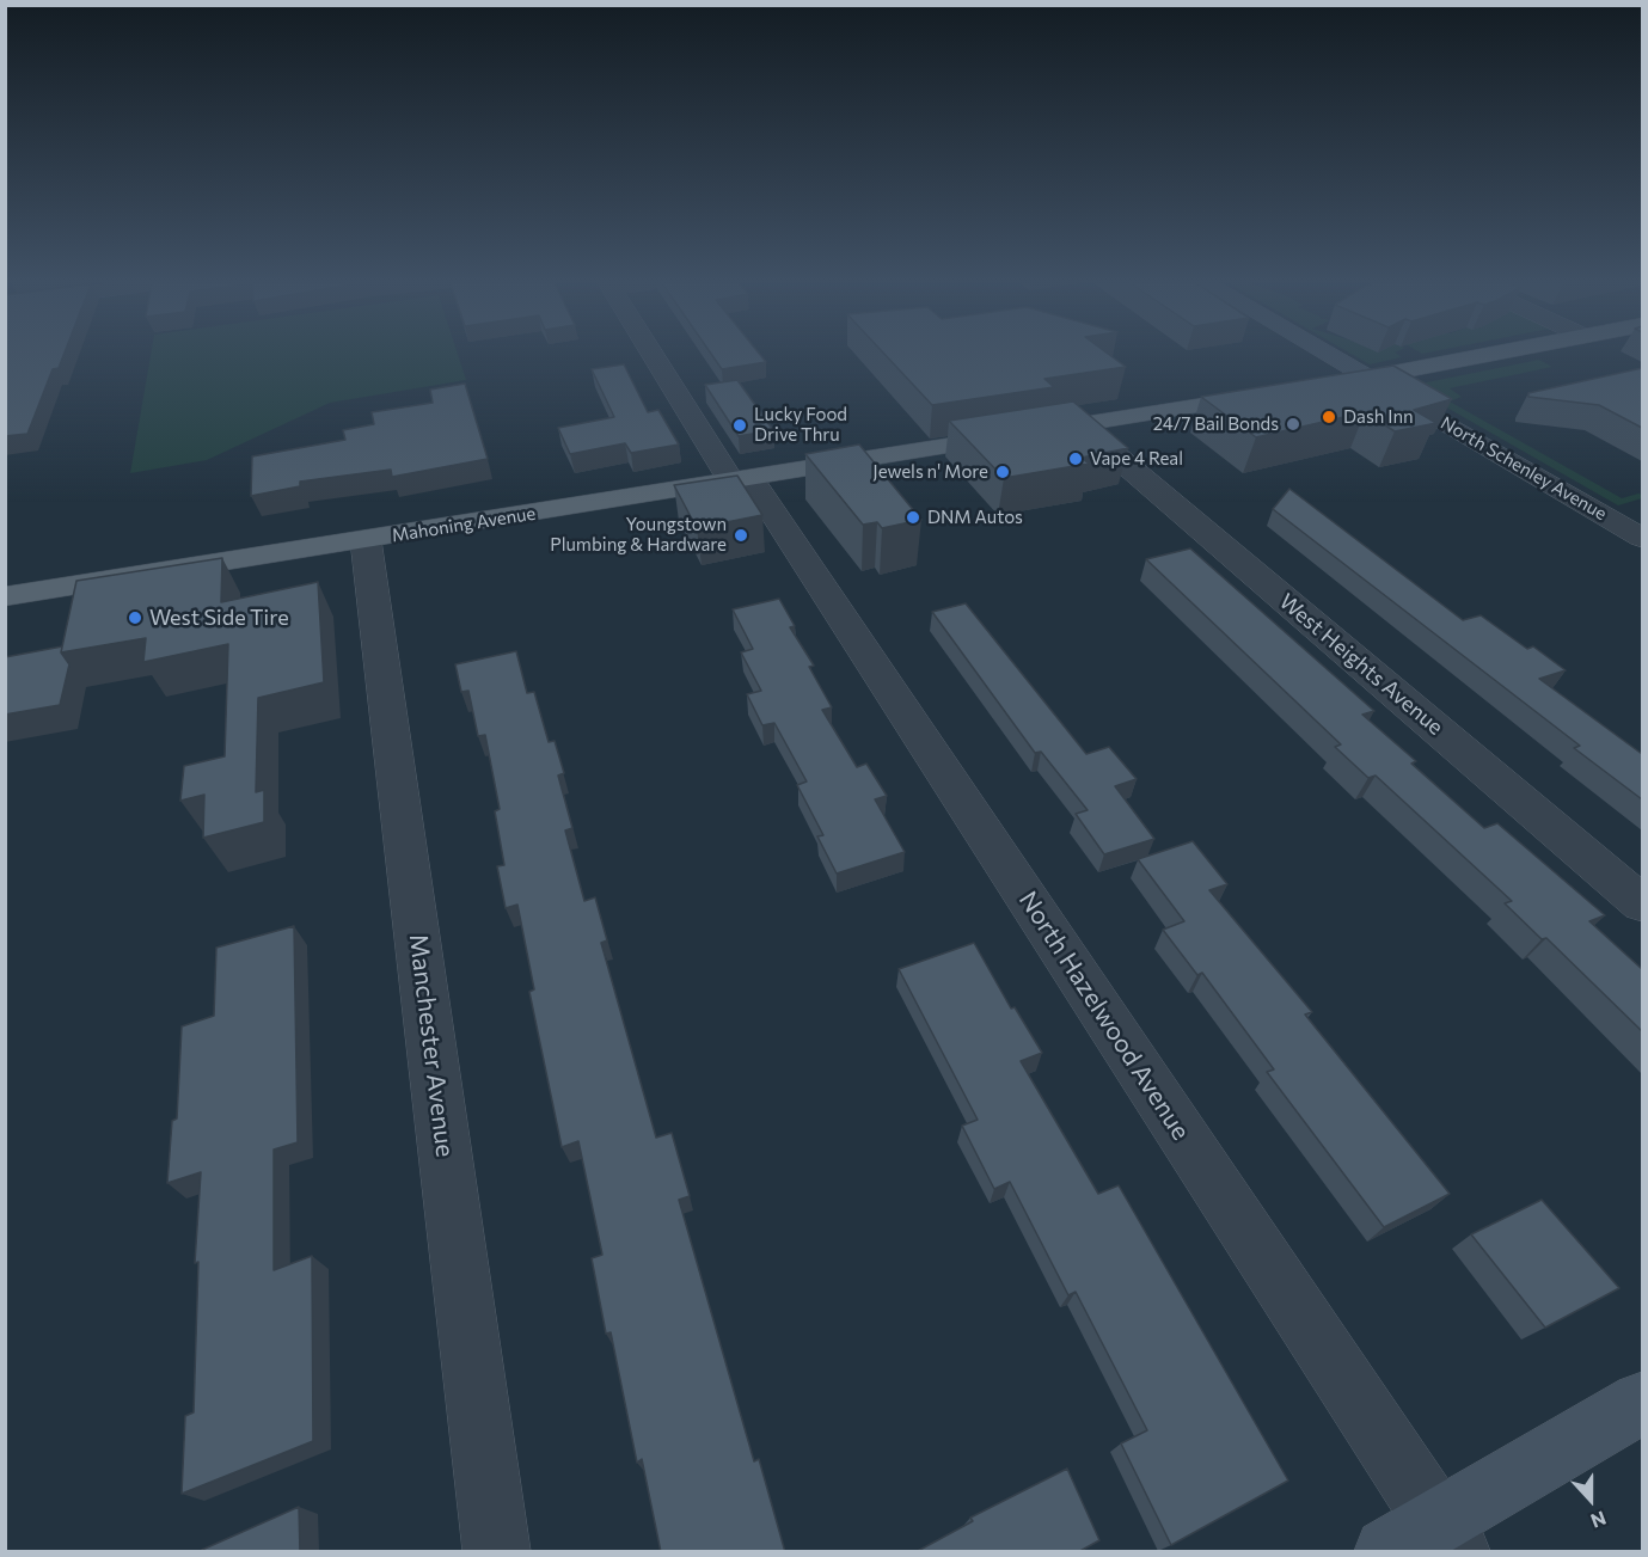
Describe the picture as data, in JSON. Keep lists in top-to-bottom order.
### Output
{
  "streets": {
    "main road": ["Mahoning Avenue"],
    "street": [
      "North Schenley Avenue",
      "West Heights Avenue",
      "North Hazelwood Avenue",
      "Manchester Avenue"
    ]
  },
  "crossings": [
    ["Mahoning Avenue", "West Heights Avenue"],
    ["Mahoning Avenue", "North Hazelwood Avenue"],
    ["Mahoning Avenue", "Manchester Avenue"]
  ],
  "places": [
    "Dash Inn",
    "24/7 Bail Bonds",
    "Lucky Food Drive Thru",
    "Vape 4 Real",
    "Jewels n' More",
    "DNM Autos",
    "Youngstown Plumbing & Hardware",
    "West Side Tire"
  ],
  "north": "bottom"
}
